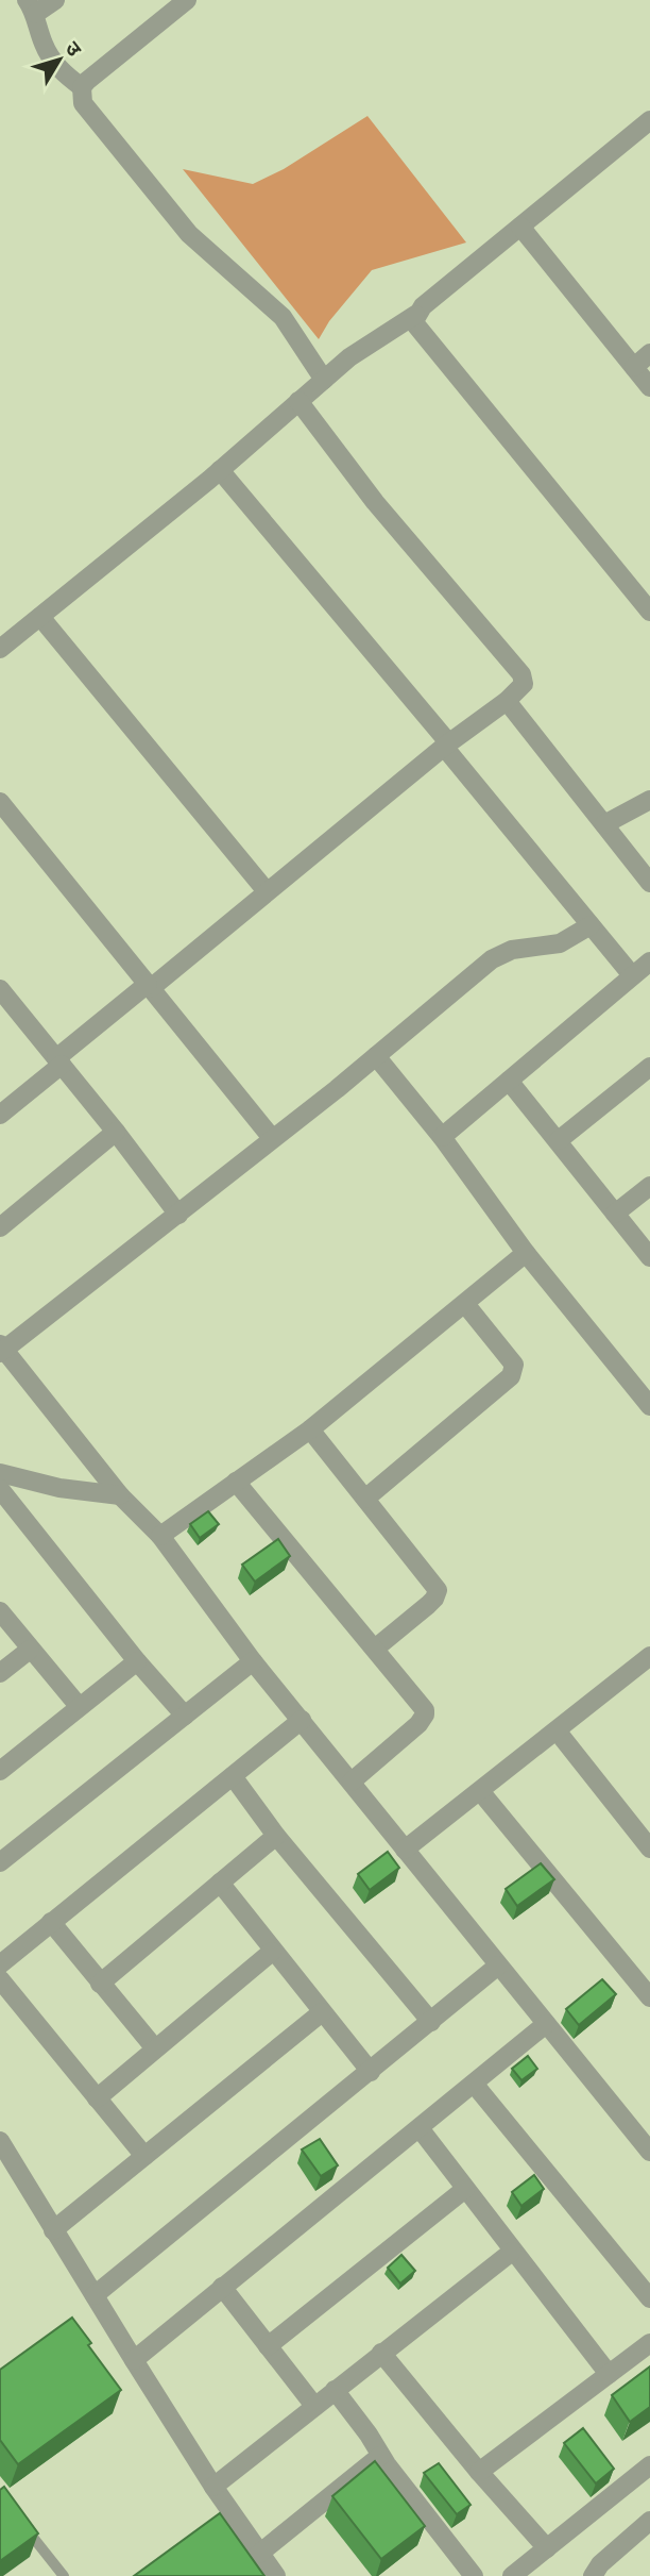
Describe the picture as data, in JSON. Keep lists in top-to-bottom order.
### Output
{
  "north": "top right"
}
